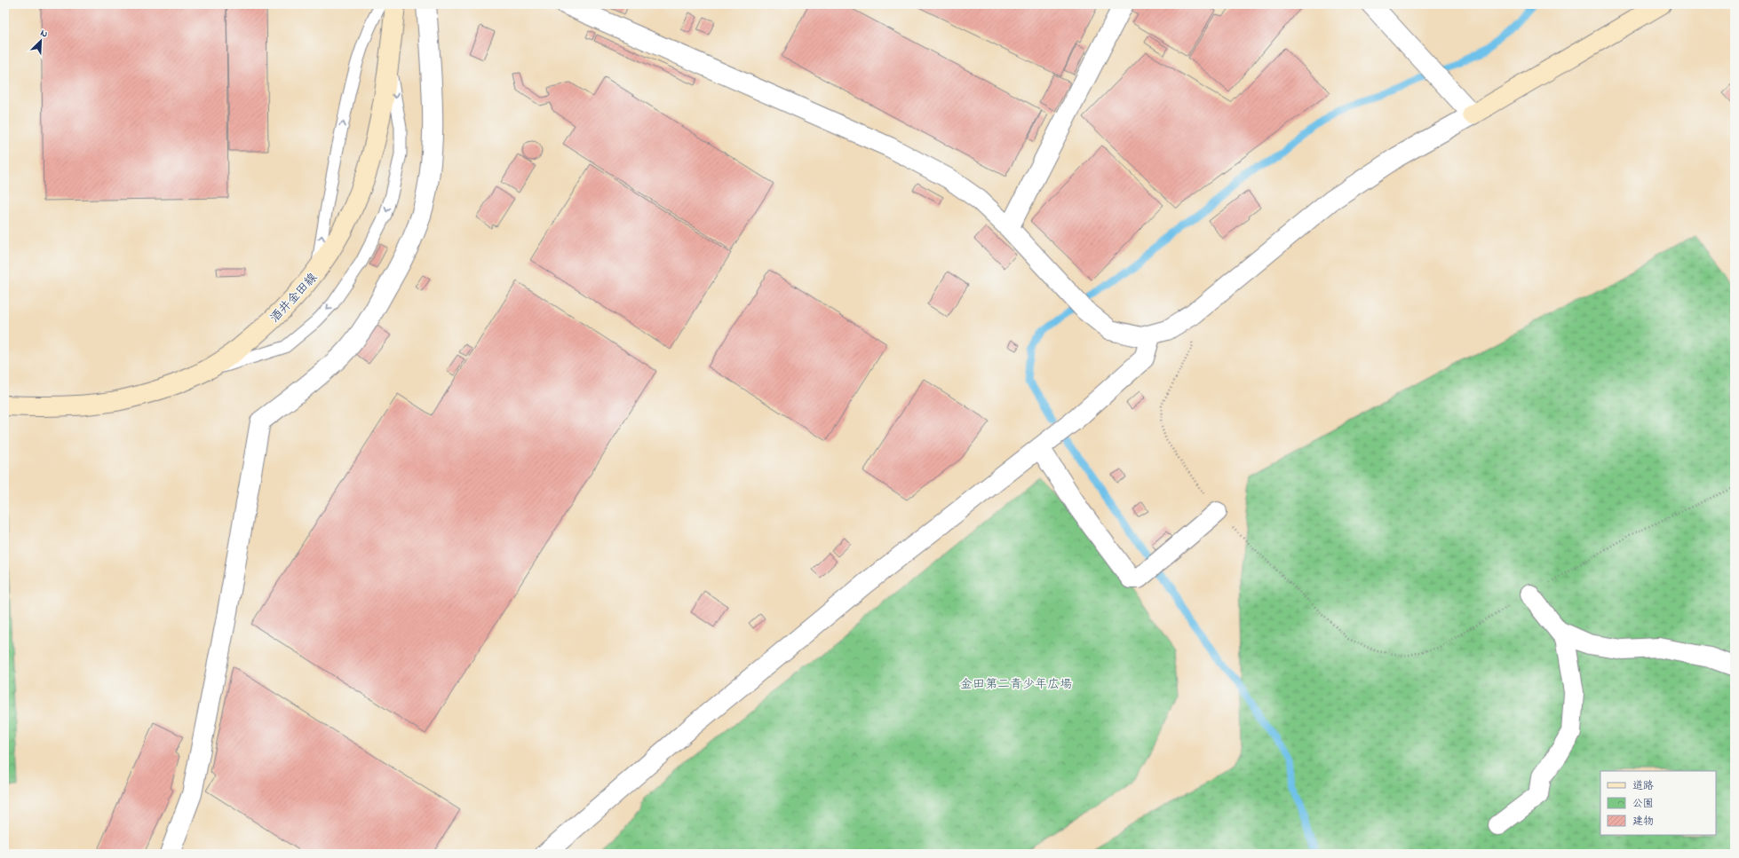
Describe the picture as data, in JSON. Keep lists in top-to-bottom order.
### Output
{
  "streets": {
    "main road": ["酒井金田線"]
  },
  "parks": ["金田第二青少年広場"],
  "legend": ["道路", "公園", "建物"],
  "north": "top right"
}
